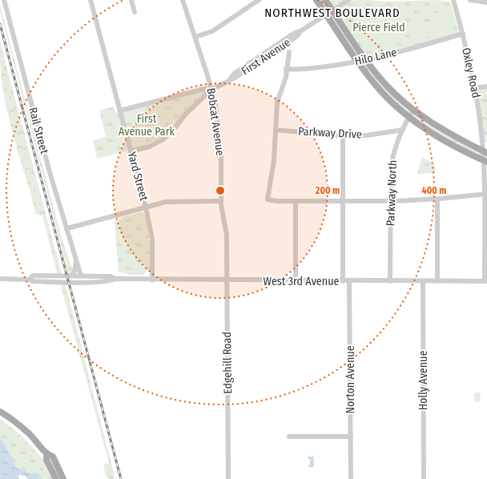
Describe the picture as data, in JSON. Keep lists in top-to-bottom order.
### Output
{
  "streets": {
    "street": [
      "First Avenue",
      "Hilo Lane",
      "Oxley Road",
      "Bobcat Avenue",
      "Rail Street",
      "Parkway Drive",
      "Yard Street",
      "Parkway North",
      "West 3rd Avenue",
      "Edgehill Road",
      "Norton Avenue",
      "Holly Avenue"
    ]
  },
  "crossings": [
    ["First Avenue", "Bobcat Avenue"],
    ["First Avenue", "Yard Street"],
    ["Hilo Lane", "Oxley Road"],
    ["Oxley Road", "West 3rd Avenue"],
    ["Bobcat Avenue", "Edgehill Road"],
    ["Rail Street", "West 3rd Avenue"],
    ["Parkway Drive", "Parkway North"],
    ["Yard Street", "West 3rd Avenue"],
    ["Parkway North", "West 3rd Avenue"],
    ["West 3rd Avenue", "Edgehill Road"],
    ["West 3rd Avenue", "Norton Avenue"],
    ["West 3rd Avenue", "Holly Avenue"]
  ],
  "districts": ["NORTHWEST BOULEVARD"],
  "parks": ["Pierce Field", "First Avenue Park"],
  "rings": ["200 m", "400 m"]
}
